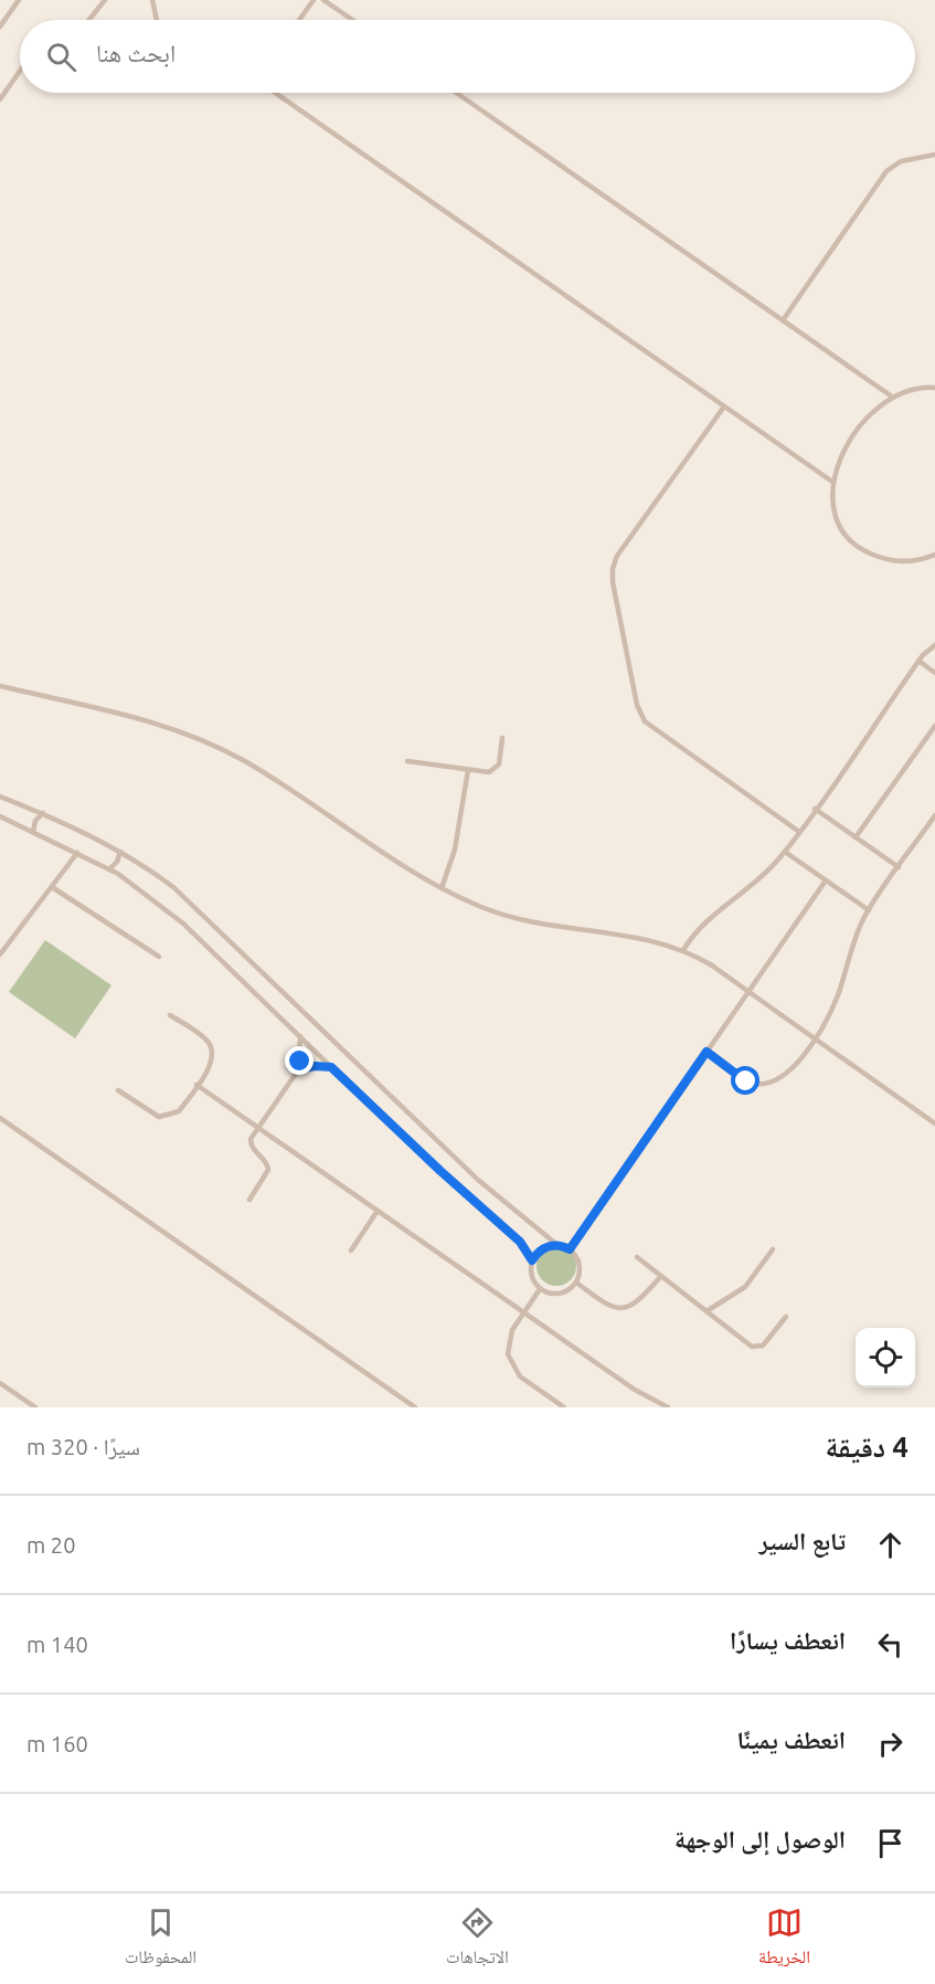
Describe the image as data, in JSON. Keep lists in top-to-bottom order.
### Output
{
  "page": {
    "search": "ابحث هنا",
    "heading": ["4 دقيقة", "سيرًا · 320 m"],
    "list": [
      ["تابع السير", "20 m"],
      ["انعطف يسارًا", "140 m"],
      ["انعطف يمينًا", "160 m"],
      "الوصول إلى الوجهة"
    ],
    "nav": ["الخريطة", "الاتجاهات", "المحفوظات"]
  }
}
